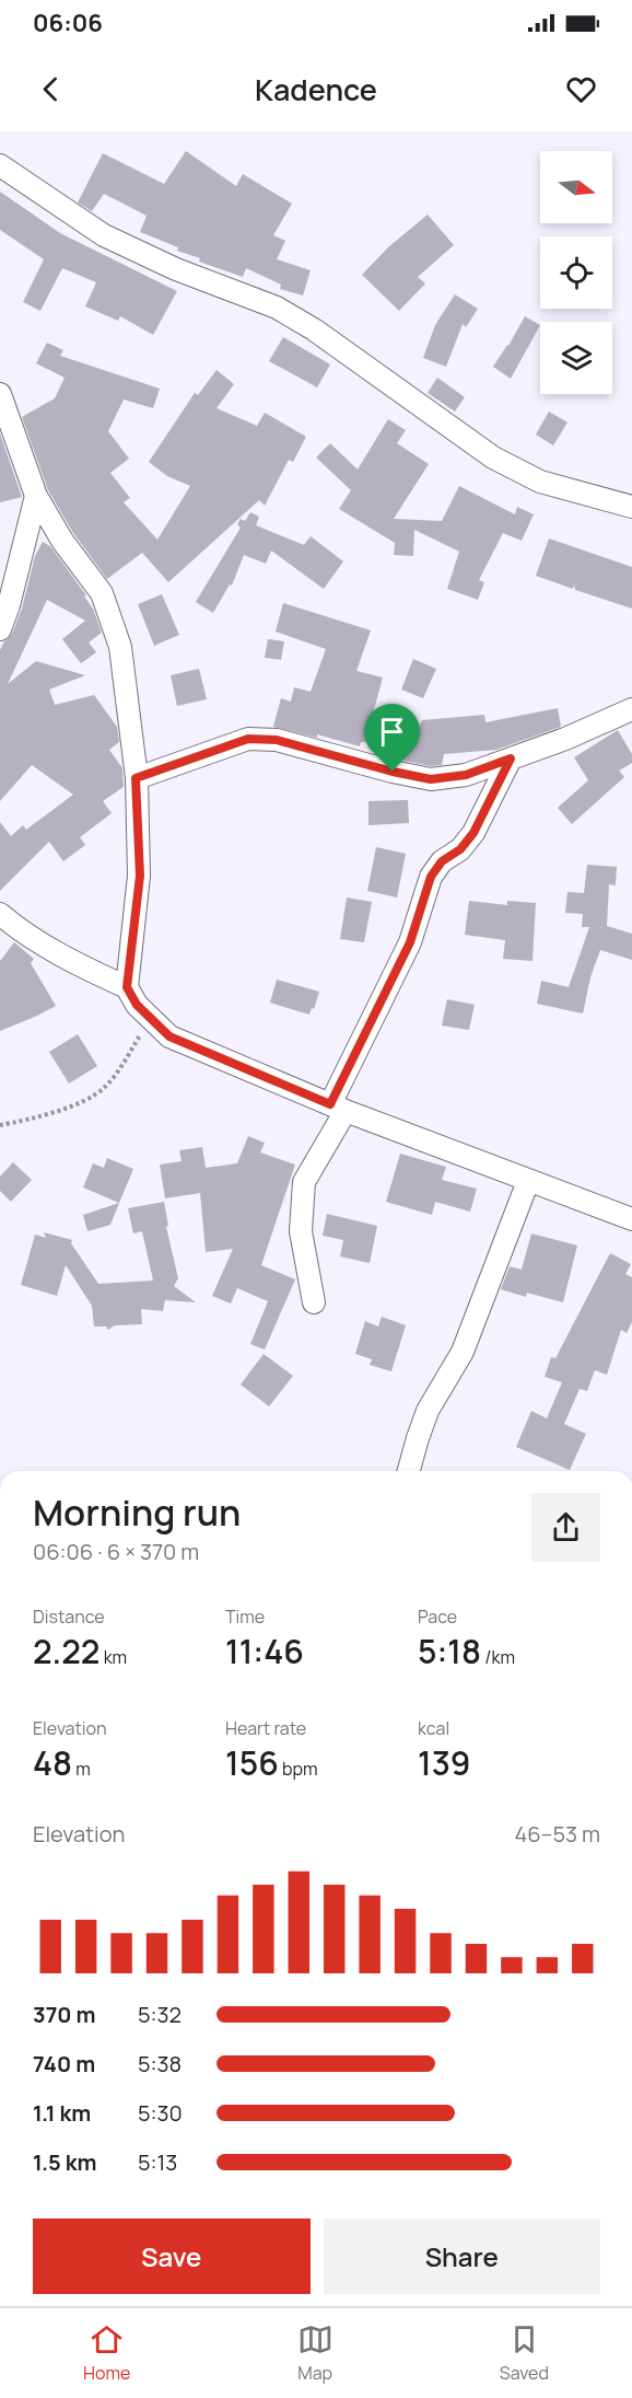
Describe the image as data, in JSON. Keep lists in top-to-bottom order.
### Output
{
  "north": "right",
  "page": {
    "status": "06:06",
    "header": "Kadence",
    "heading": ["Morning run", "06:06 · 6 × 370 m"],
    "stats": [
      ["Distance", "2.22 km"],
      ["Time", "11:46"],
      ["Pace", "5:18 /km"],
      ["Elevation", "48 m"],
      ["Heart rate", "156 bpm"],
      ["kcal", "139"]
    ],
    "chart": ["Elevation", "46–53 m"],
    "list": [
      {
        "name": "370 m",
        "note": "5:32"
      },
      {
        "name": "740 m",
        "note": "5:38"
      },
      {
        "name": "1.1 km",
        "note": "5:30"
      },
      {
        "name": "1.5 km",
        "note": "5:13"
      }
    ],
    "buttons": ["Save", "Share"],
    "tabs": ["Home", "Map", "Saved"]
  }
}
